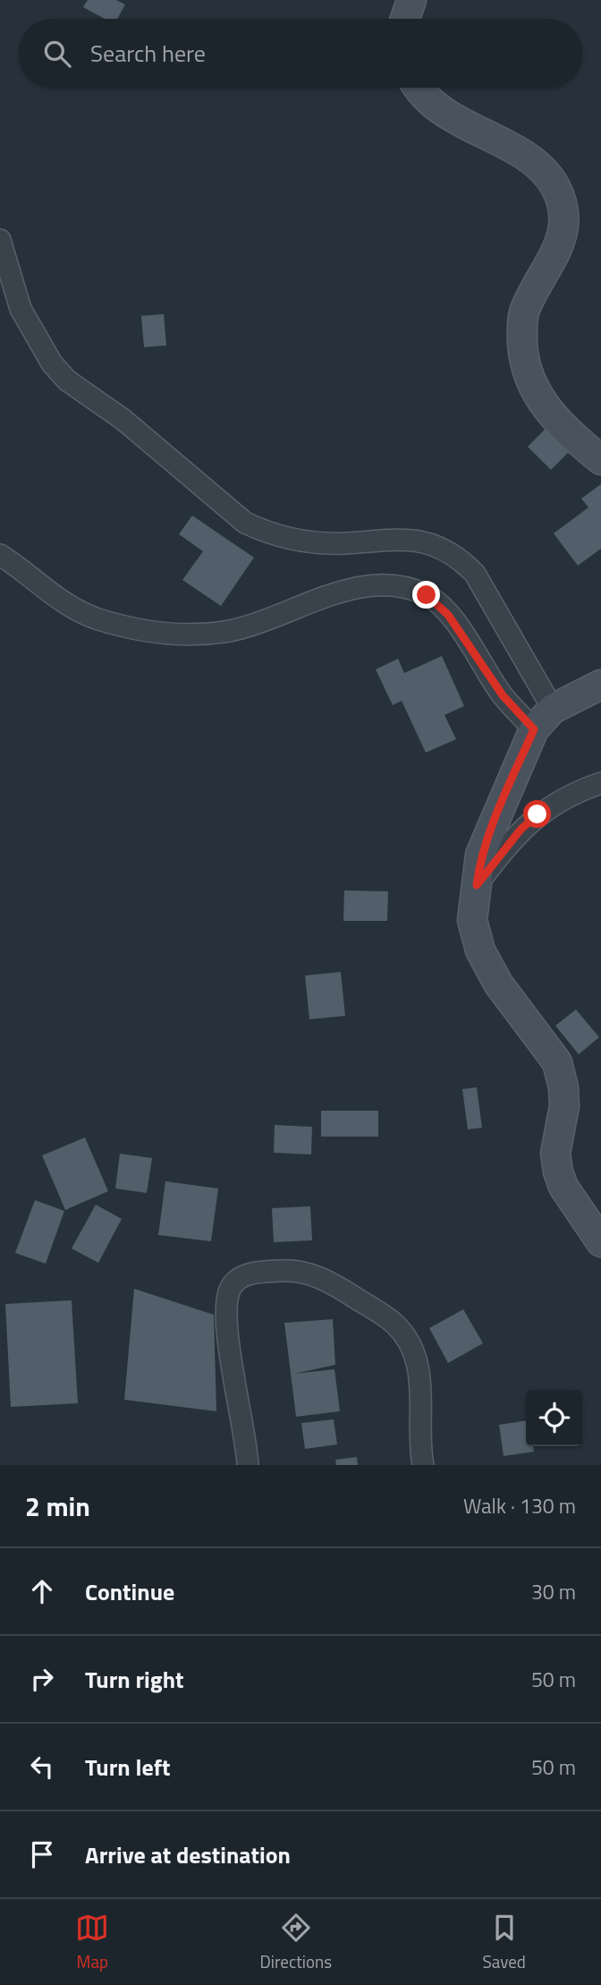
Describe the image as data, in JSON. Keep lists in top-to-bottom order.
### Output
{
  "page": {
    "search": "Search here",
    "heading": ["2 min", "Walk · 130 m"],
    "list": [
      ["Continue", "30 m"],
      ["Turn right", "50 m"],
      ["Turn left", "50 m"],
      "Arrive at destination"
    ],
    "nav": ["Map", "Directions", "Saved"]
  }
}
